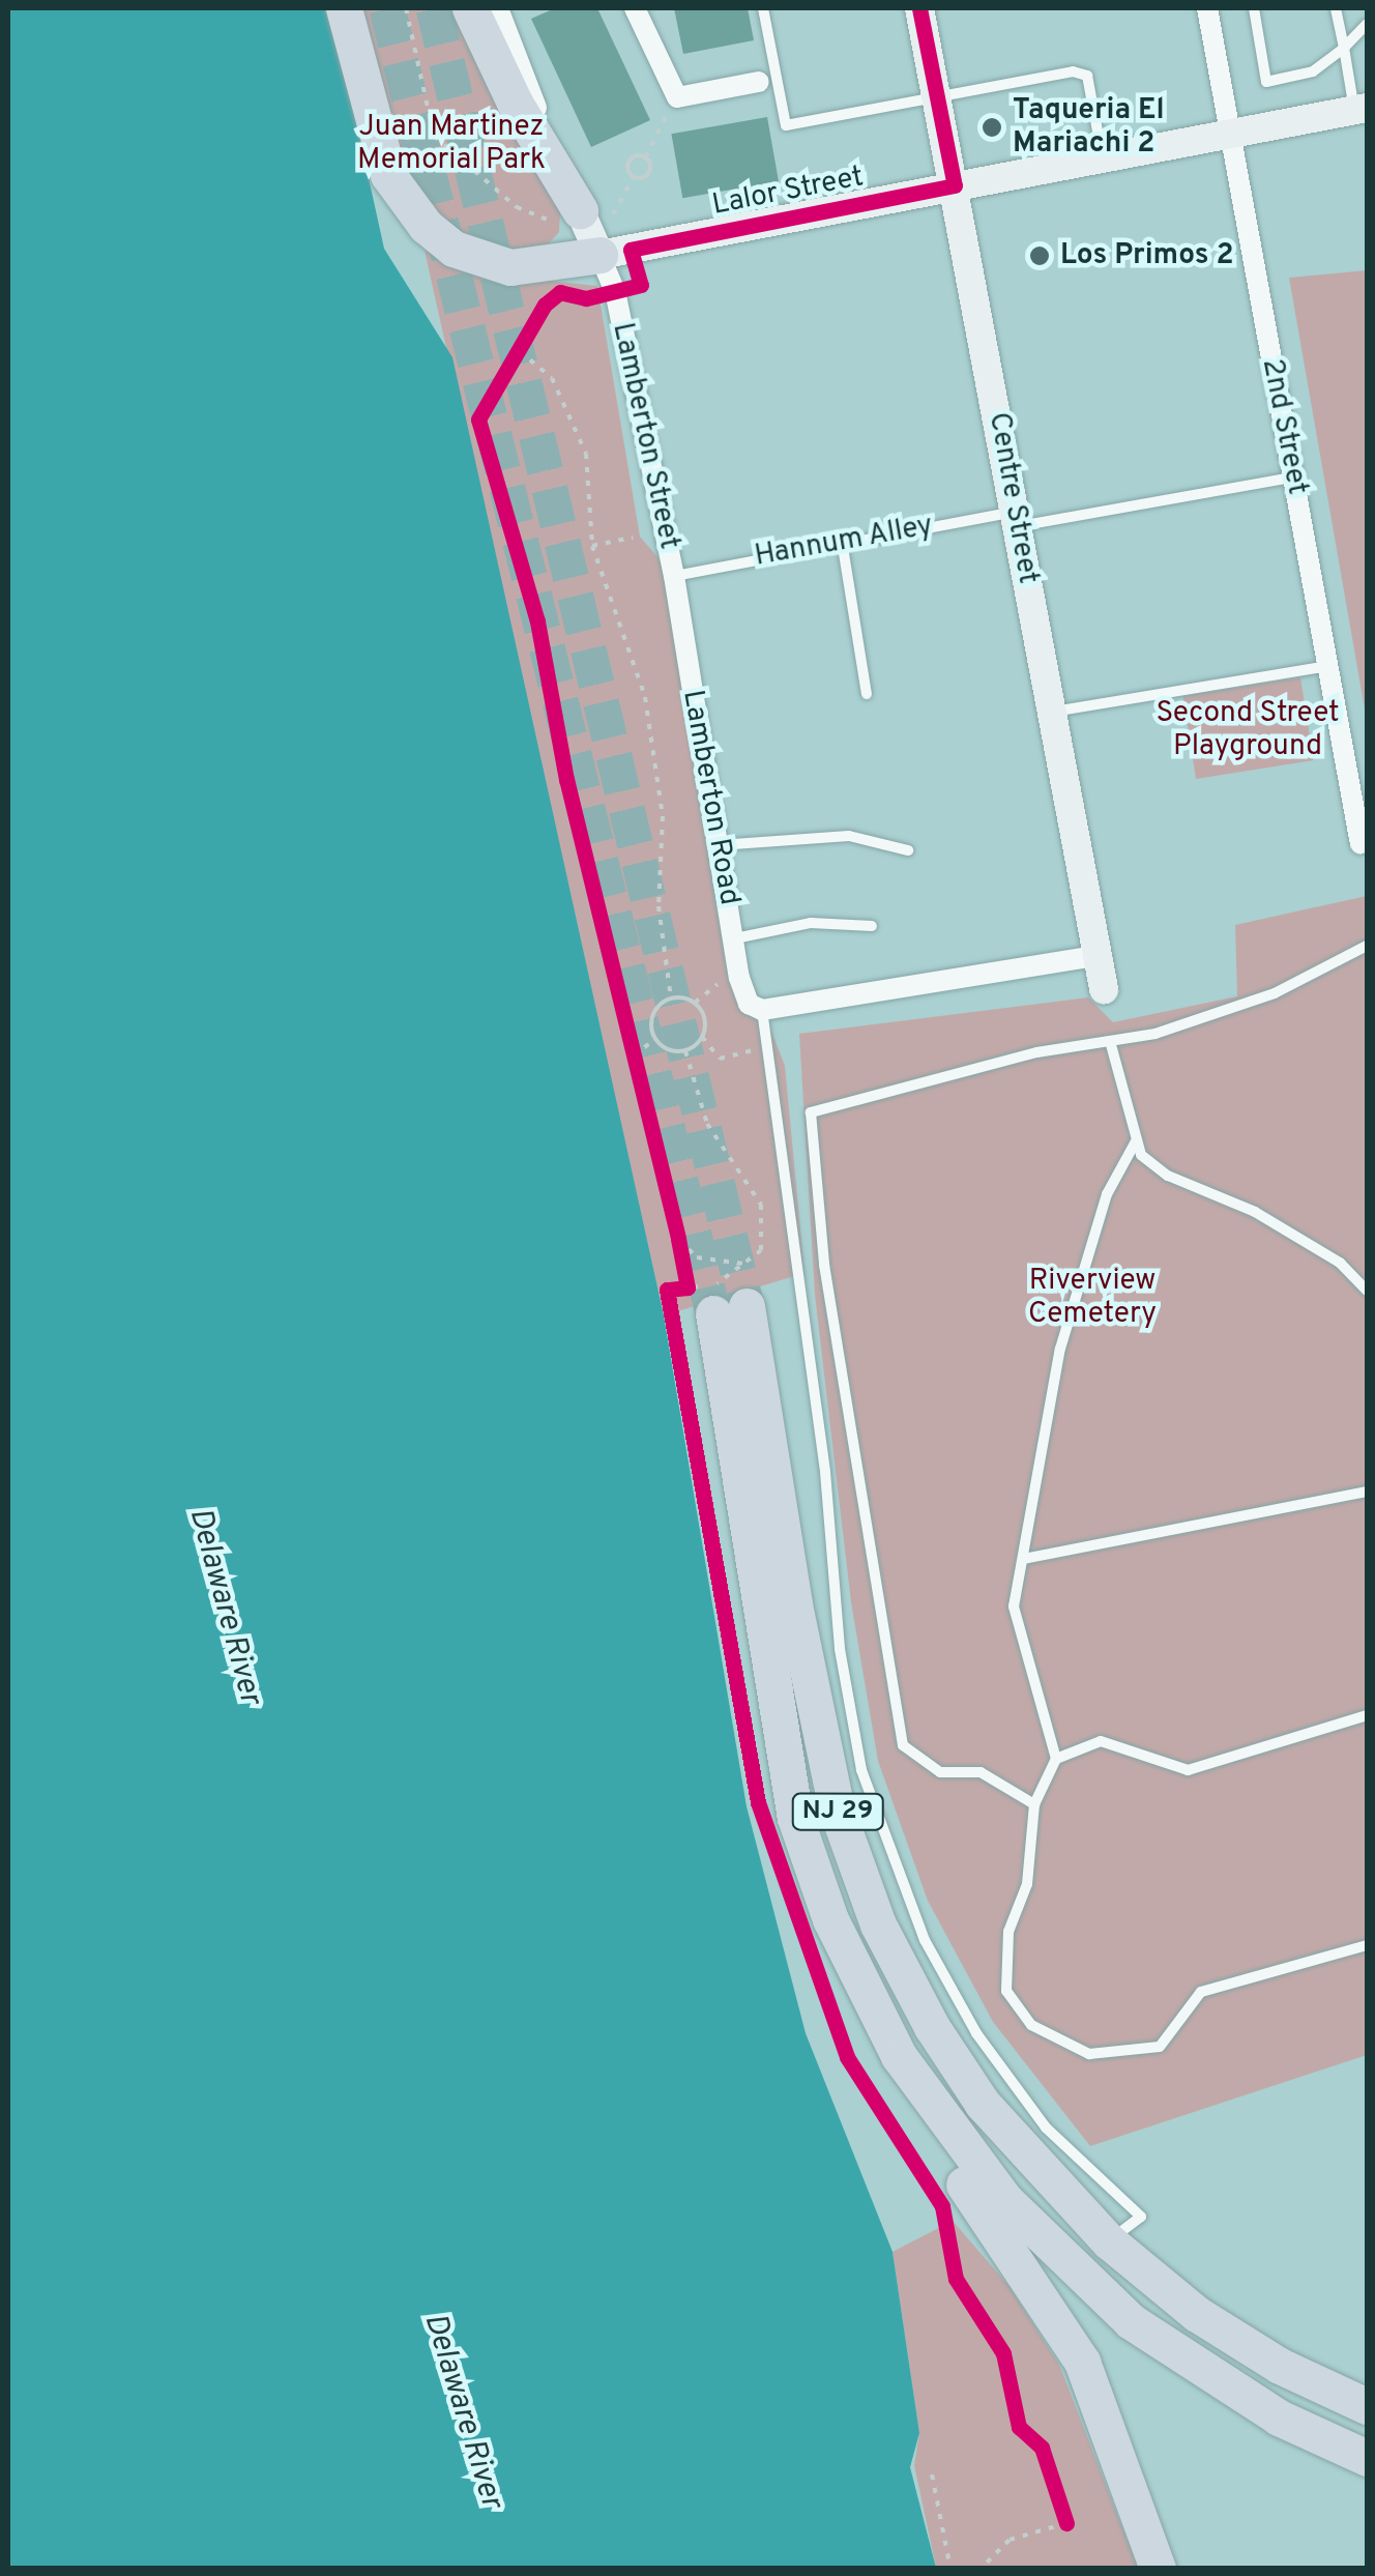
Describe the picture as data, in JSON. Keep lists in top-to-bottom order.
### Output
{
  "streets": {
    "highway": ["NJ 29"],
    "street": [
      "Lalor Street",
      "2nd Street",
      "Lamberton Street",
      "Centre Street",
      "Lamberton Road"
    ],
    "lane": ["Hannum Alley"]
  },
  "crossings": [
    ["Lalor Street", "2nd Street"],
    ["Lalor Street", "Lamberton Street"],
    ["Lalor Street", "Centre Street"],
    ["2nd Street", "Hannum Alley"],
    ["Lamberton Street", "Hannum Alley"],
    ["Lamberton Street", "Lamberton Road"],
    ["Centre Street", "Hannum Alley"],
    ["Hannum Alley", "Lamberton Road"]
  ],
  "water": ["Delaware River"],
  "parks": ["Juan Martinez Memorial Park", "Second Street Playground", "Riverview Cemetery"],
  "places": ["Taqueria El Mariachi 2", "Los Primos 2"]
}
